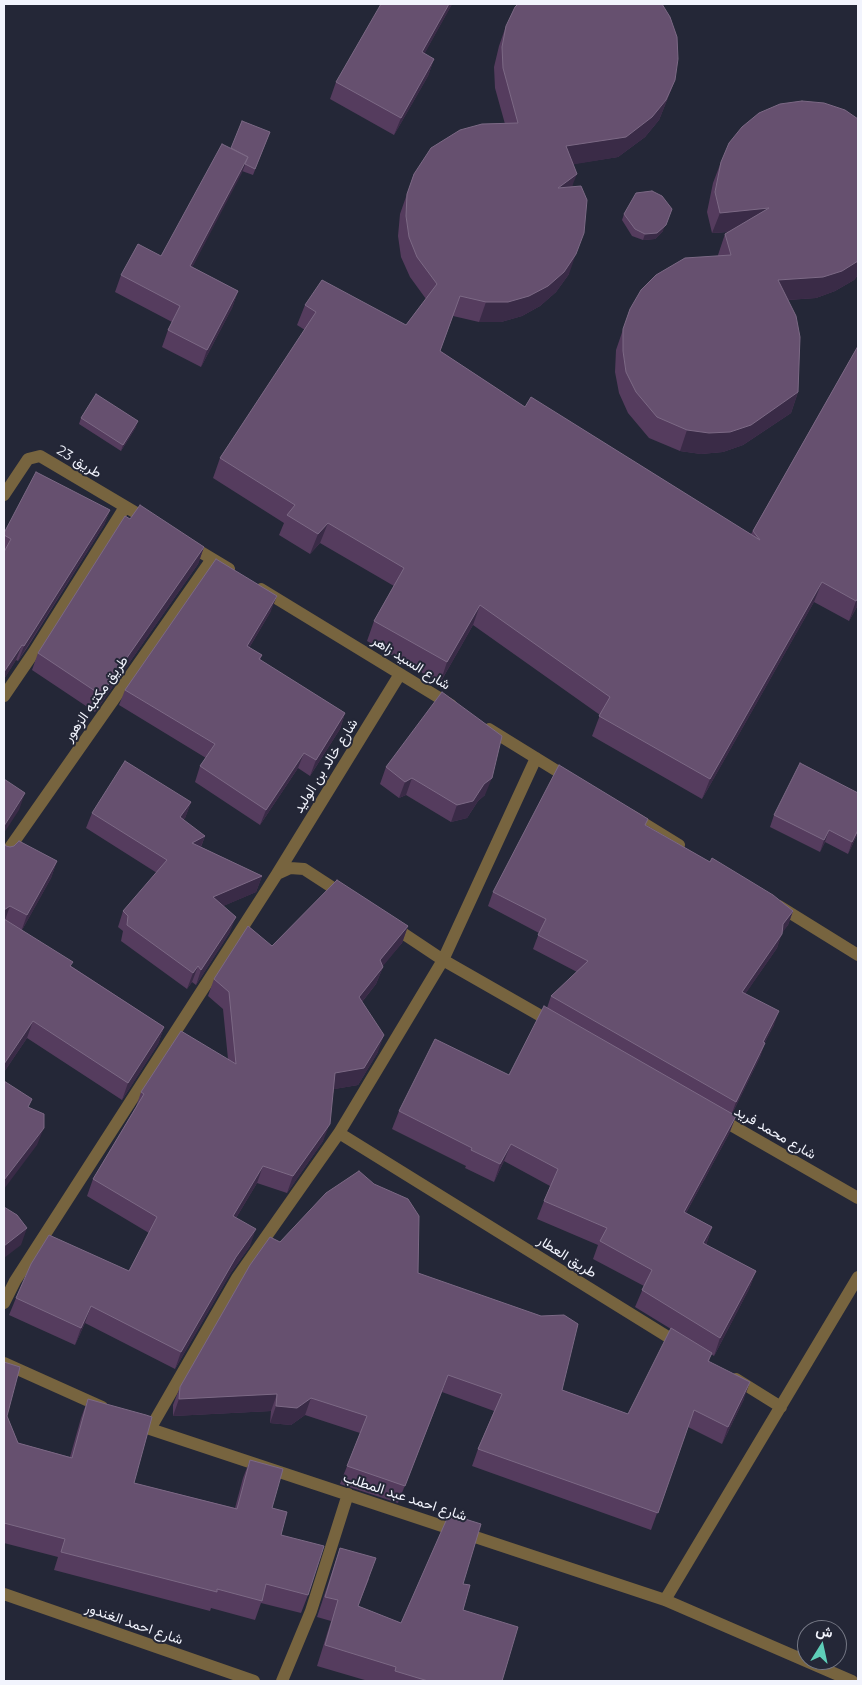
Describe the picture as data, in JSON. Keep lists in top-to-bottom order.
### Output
{
  "streets": {
    "street": [
      "طريق 23",
      "شارع السيد زاهر",
      "طريق مكتبه الزهور",
      "شارع خالد بن الوليد",
      "شارع محمد فريد",
      "طريق العطار",
      "شارع احمد عبد المطلب",
      "شارع احمد الغندور"
    ]
  },
  "crossings": [
    ["شارع السيد زاهر", "شارع خالد بن الوليد"]
  ],
  "north": "top"
}
